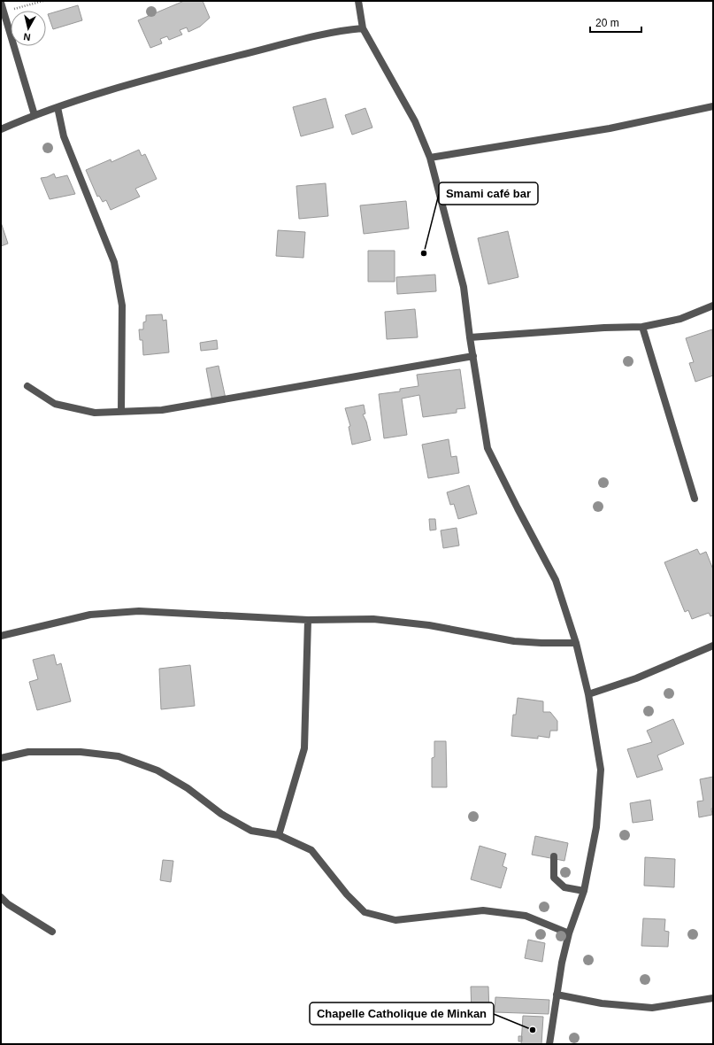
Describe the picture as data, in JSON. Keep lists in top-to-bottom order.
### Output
{
  "places": ["Smami café bar", "Chapelle Catholique de Minkan"],
  "scale_bar": "20 m",
  "north": "bottom"
}
